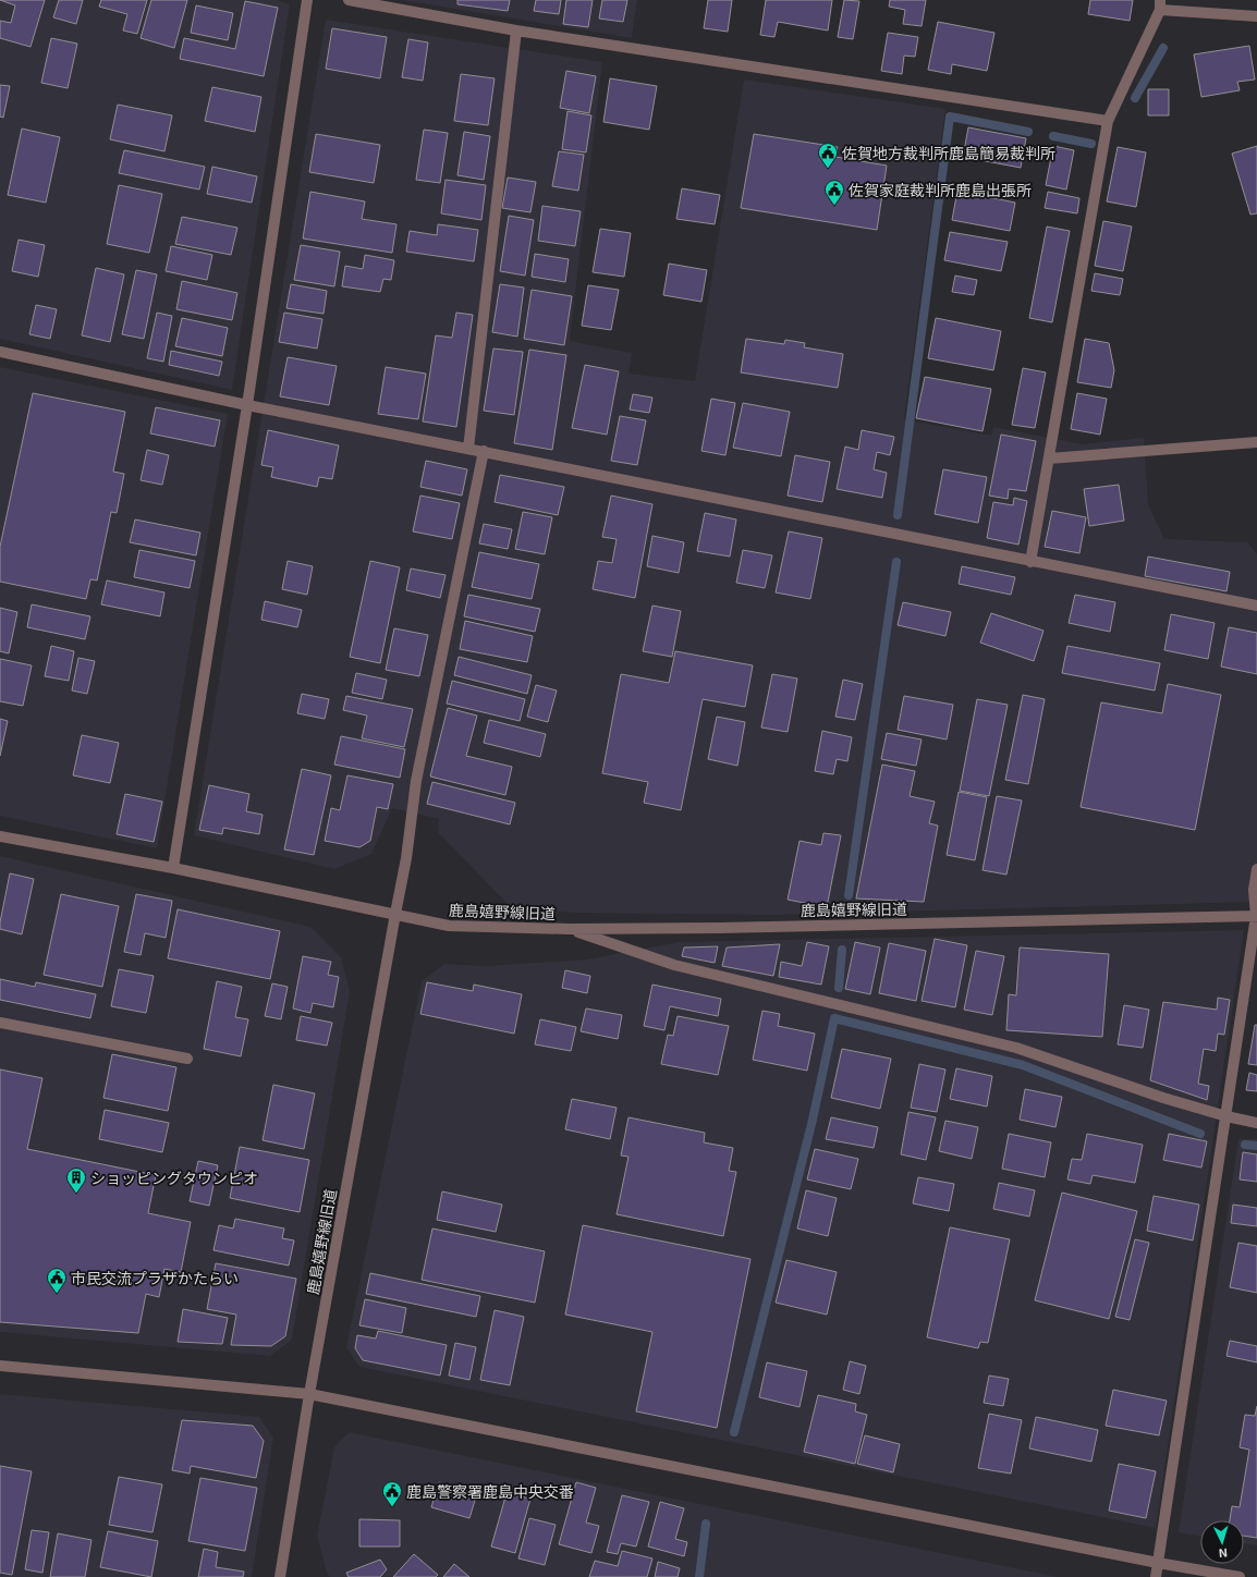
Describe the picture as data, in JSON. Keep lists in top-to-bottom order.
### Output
{
  "streets": {
    "street": ["鹿島嬉野線旧道"]
  },
  "places": {
    "public building": [
      "佐賀地方裁判所鹿島簡易裁判所",
      "佐賀家庭裁判所鹿島出張所",
      "市民交流プラザかたらい",
      "鹿島警察署鹿島中央交番"
    ],
    "building": ["ショッピングタウンピオ"]
  },
  "north": "bottom"
}
